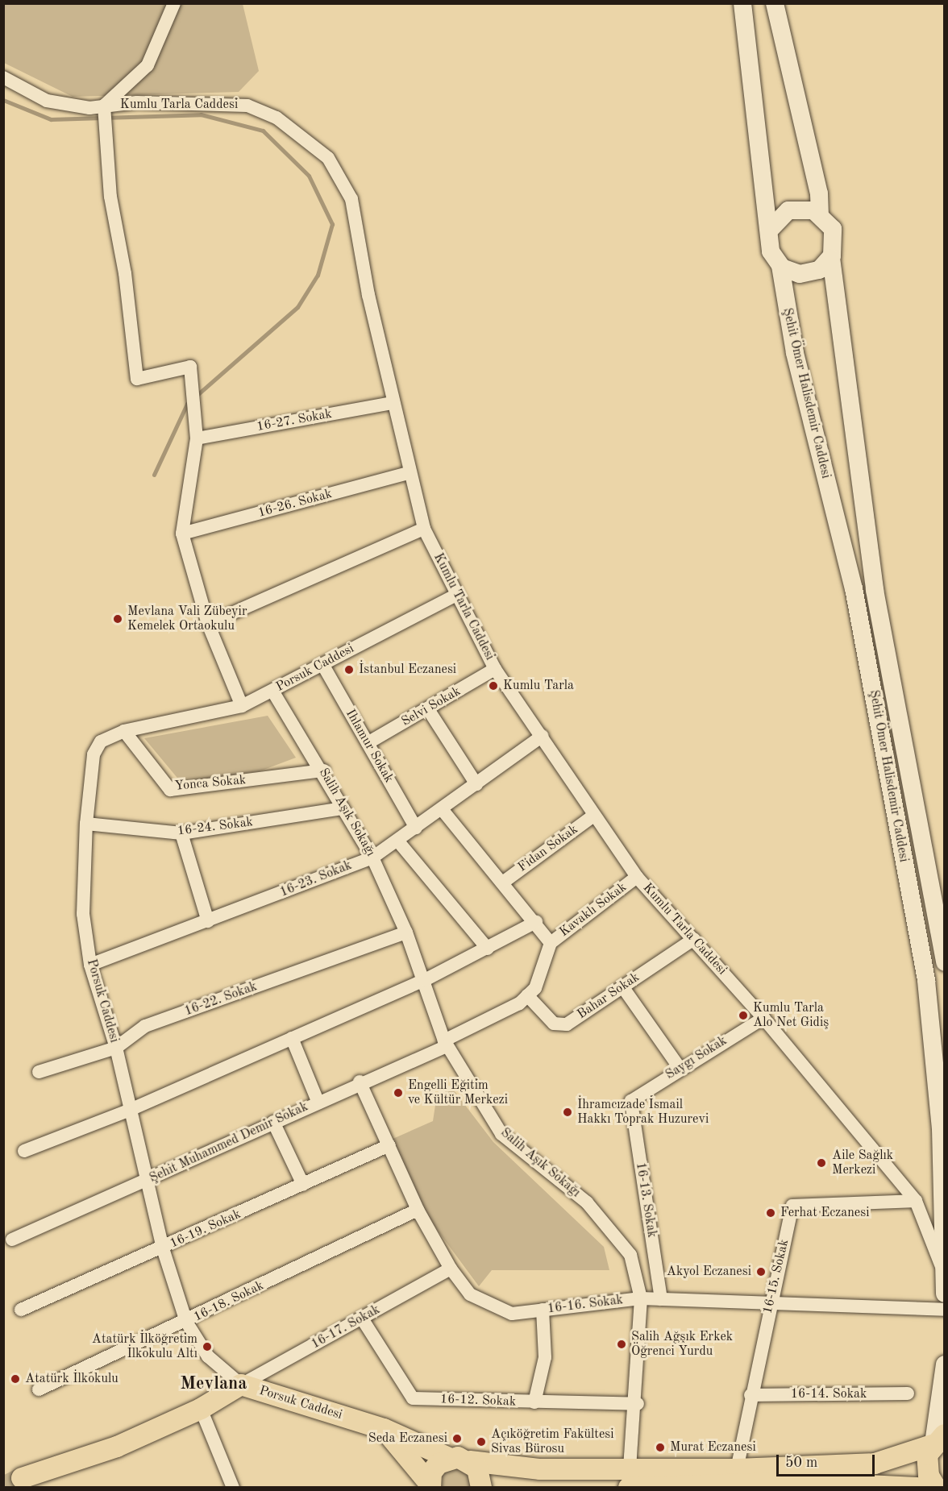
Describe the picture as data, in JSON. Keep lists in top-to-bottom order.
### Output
{
  "streets": {
    "main road": ["Şehit Ömer Halisdemir Caddesi", "Porsuk Caddesi"],
    "street": [
      "Kumlu Tarla Caddesi",
      "16-27. Sokak",
      "16-26. Sokak",
      "Selvi Sokak",
      "Ihlamur Sokak",
      "Yonca Sokak",
      "Salih Aşık Sokağı",
      "16-24. Sokak",
      "Fidan Sokak",
      "16-23. Sokak",
      "Kavaklı Sokak",
      "Bahar Sokak",
      "16-22. Sokak",
      "Saygı Sokak",
      "Şehit Muhammed Demir Sokak",
      "16-13. Sokak",
      "16-19. Sokak",
      "16-15. Sokak",
      "16-18. Sokak",
      "16-16. Sokak",
      "16-17. Sokak",
      "16-14. Sokak",
      "16-12. Sokak"
    ]
  },
  "crossings": [
    ["Kumlu Tarla Caddesi", "Şehit Ömer Halisdemir Caddesi"],
    ["Kumlu Tarla Caddesi", "16-27. Sokak"],
    ["Kumlu Tarla Caddesi", "16-26. Sokak"],
    ["Kumlu Tarla Caddesi", "Porsuk Caddesi"],
    ["Kumlu Tarla Caddesi", "Selvi Sokak"],
    ["Kumlu Tarla Caddesi", "Fidan Sokak"],
    ["Kumlu Tarla Caddesi", "16-23. Sokak"],
    ["Kumlu Tarla Caddesi", "Kavaklı Sokak"],
    ["Kumlu Tarla Caddesi", "Bahar Sokak"],
    ["Kumlu Tarla Caddesi", "Saygı Sokak"],
    ["Kumlu Tarla Caddesi", "16-15. Sokak"],
    ["Porsuk Caddesi", "Ihlamur Sokak"],
    ["Porsuk Caddesi", "Yonca Sokak"],
    ["Porsuk Caddesi", "Salih Aşık Sokağı"],
    ["Porsuk Caddesi", "16-24. Sokak"],
    ["Porsuk Caddesi", "16-23. Sokak"],
    ["Porsuk Caddesi", "16-22. Sokak"],
    ["Porsuk Caddesi", "Şehit Muhammed Demir Sokak"],
    ["Porsuk Caddesi", "16-19. Sokak"],
    ["Porsuk Caddesi", "16-18. Sokak"],
    ["Porsuk Caddesi", "16-17. Sokak"],
    ["Selvi Sokak", "Ihlamur Sokak"],
    ["Ihlamur Sokak", "16-23. Sokak"],
    ["Yonca Sokak", "Salih Aşık Sokağı"],
    ["Salih Aşık Sokağı", "16-24. Sokak"],
    ["Salih Aşık Sokağı", "16-23. Sokak"],
    ["Salih Aşık Sokağı", "16-22. Sokak"],
    ["Salih Aşık Sokağı", "Şehit Muhammed Demir Sokak"],
    ["Salih Aşık Sokağı", "16-16. Sokak"],
    ["Salih Aşık Sokağı", "16-12. Sokak"],
    ["Bahar Sokak", "Şehit Muhammed Demir Sokak"],
    ["Saygı Sokak", "16-13. Sokak"],
    ["Şehit Muhammed Demir Sokak", "16-16. Sokak"],
    ["16-13. Sokak", "16-16. Sokak"],
    ["16-19. Sokak", "16-16. Sokak"],
    ["16-15. Sokak", "16-16. Sokak"],
    ["16-15. Sokak", "16-14. Sokak"],
    ["16-18. Sokak", "16-16. Sokak"],
    ["16-16. Sokak", "16-17. Sokak"],
    ["16-17. Sokak", "16-12. Sokak"]
  ],
  "districts": ["Mevlana"],
  "places": [
    "Mevlana Vali Zübeyir Kemelek Ortaokulu",
    "İstanbul Eczanesi",
    "Kumlu Tarla",
    "Kumlu Tarla Alo Net Gidiş",
    "Engelli Eğitim ve Kültür Merkezi",
    "İhramcızade İsmail Hakkı Toprak Huzurevi",
    "Aile Sağlık Merkezi",
    "Ferhat Eczanesi",
    "Akyol Eczanesi",
    "Salih Ağşık Erkek Öğrenci Yurdu",
    "Atatürk İlköğretim İlkokulu Altı",
    "Atatürk İlkokulu",
    "Seda Eczanesi",
    "Açıköğretim Fakültesi Sivas Bürosu",
    "Murat Eczanesi"
  ],
  "scale_bar": "50 m"
}
